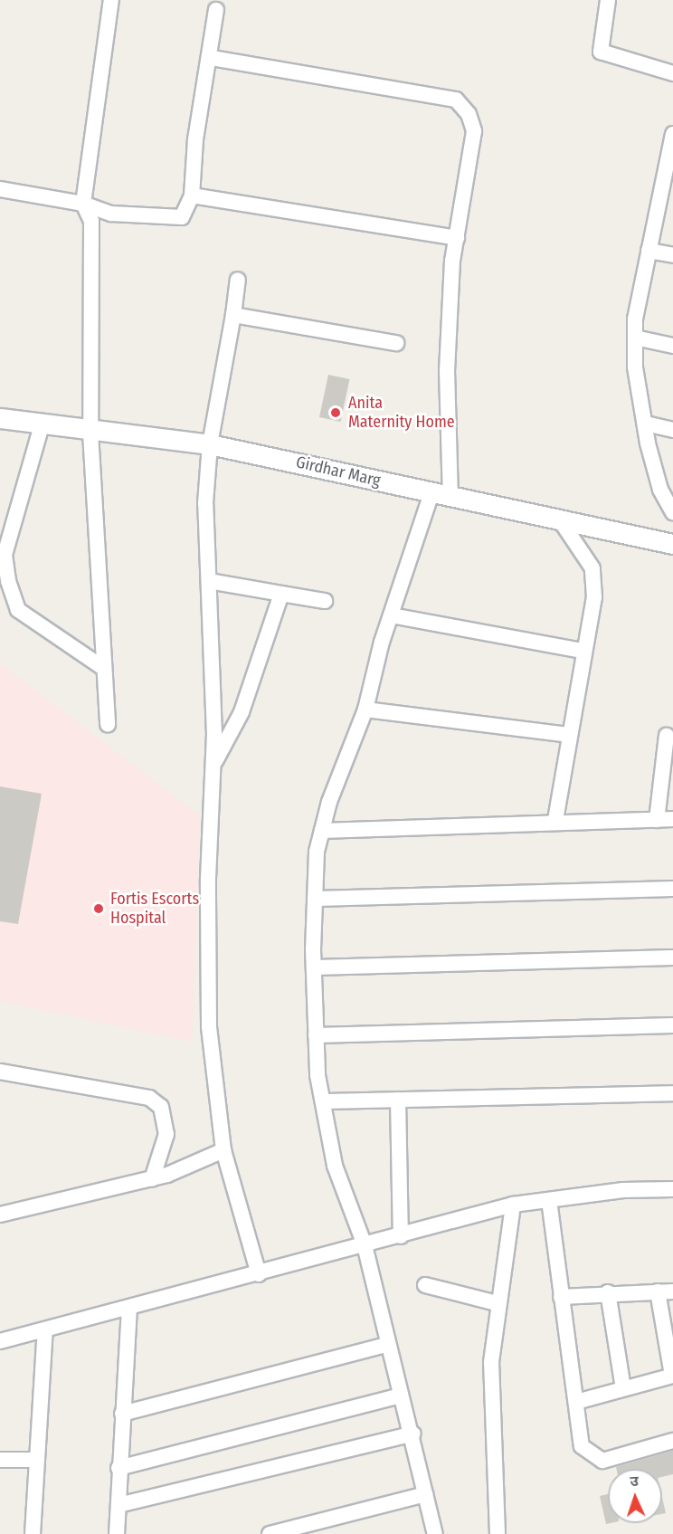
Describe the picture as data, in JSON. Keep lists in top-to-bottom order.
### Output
{
  "streets": {
    "street": ["Girdhar Marg"]
  },
  "places": ["Anita Maternity Home", "Fortis Escorts Hospital"],
  "north": "top"
}
